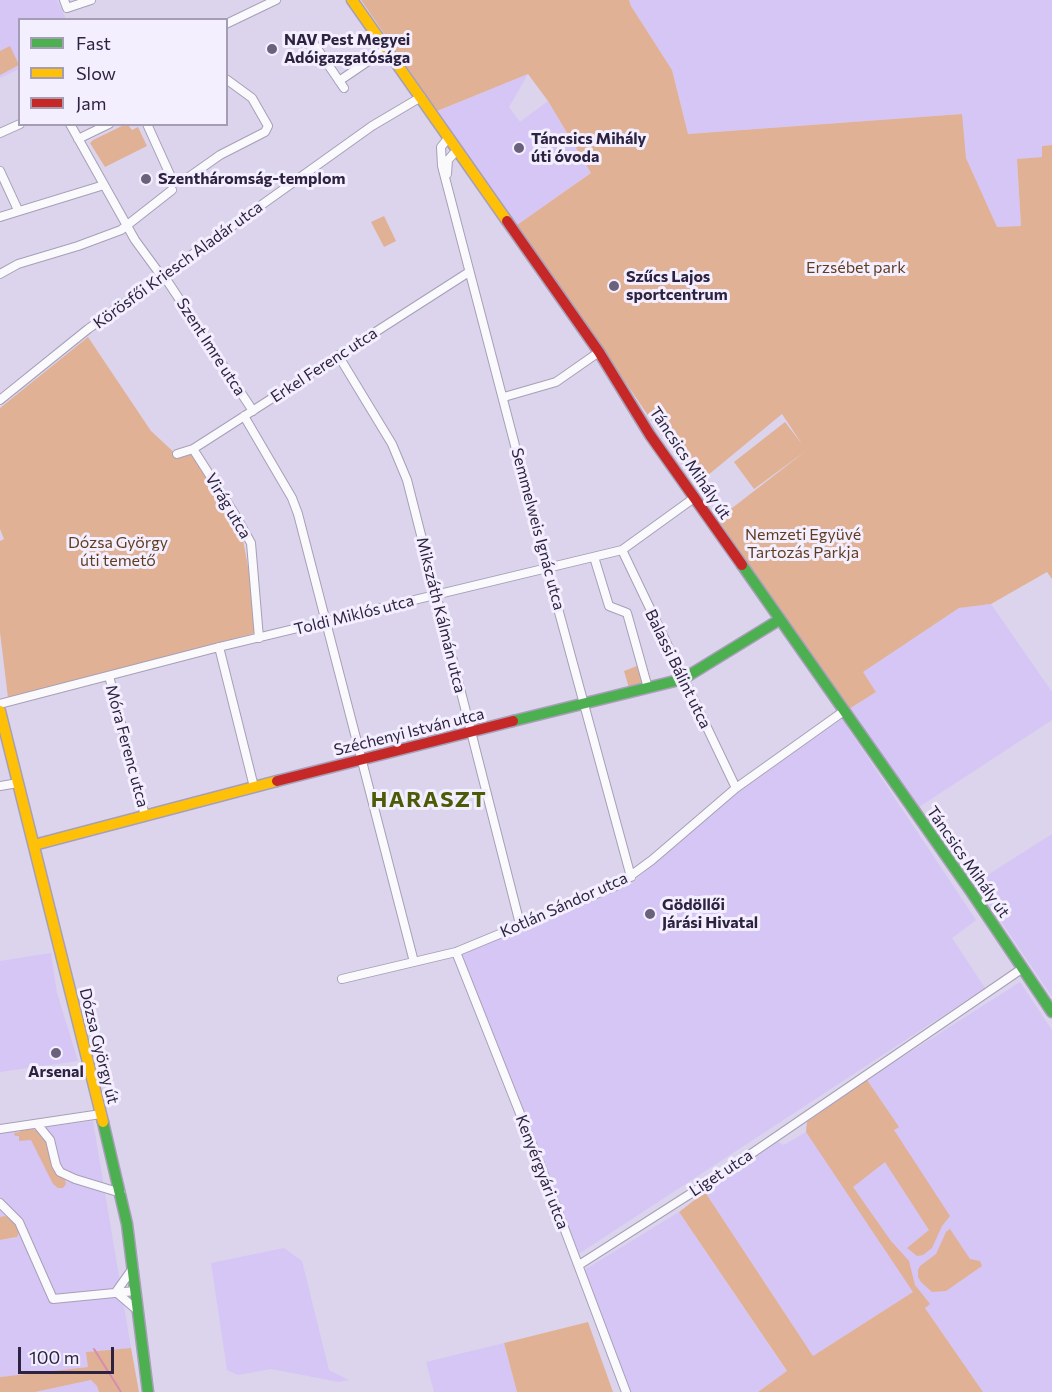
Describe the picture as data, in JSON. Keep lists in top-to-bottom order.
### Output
{
  "streets": {
    "street": [
      "Körösfői Kriesch Aladár utca",
      "Szent Imre utca",
      "Erkel Ferenc utca",
      "Táncsics Mihály út",
      "Virág utca",
      "Semmelweis Ignác utca",
      "Toldi Miklós utca",
      "Mikszáth Kálmán utca",
      "Balassi Bálint utca",
      "Széchenyi István utca",
      "Móra Ferenc utca",
      "Kotlán Sándor utca",
      "Dózsa György út",
      "Kenyérgyári utca",
      "Liget utca"
    ]
  },
  "crossings": [
    ["Körösfői Kriesch Aladár utca", "Szent Imre utca"],
    ["Körösfői Kriesch Aladár utca", "Táncsics Mihály út"],
    ["Szent Imre utca", "Erkel Ferenc utca"],
    ["Erkel Ferenc utca", "Virág utca"],
    ["Erkel Ferenc utca", "Semmelweis Ignác utca"],
    ["Erkel Ferenc utca", "Mikszáth Kálmán utca"],
    ["Táncsics Mihály út", "Semmelweis Ignác utca"],
    ["Táncsics Mihály út", "Toldi Miklós utca"],
    ["Táncsics Mihály út", "Széchenyi István utca"],
    ["Táncsics Mihály út", "Kotlán Sándor utca"],
    ["Táncsics Mihály út", "Liget utca"],
    ["Virág utca", "Toldi Miklós utca"],
    ["Semmelweis Ignác utca", "Toldi Miklós utca"],
    ["Semmelweis Ignác utca", "Széchenyi István utca"],
    ["Semmelweis Ignác utca", "Kotlán Sándor utca"],
    ["Toldi Miklós utca", "Mikszáth Kálmán utca"],
    ["Toldi Miklós utca", "Balassi Bálint utca"],
    ["Toldi Miklós utca", "Móra Ferenc utca"],
    ["Mikszáth Kálmán utca", "Széchenyi István utca"],
    ["Mikszáth Kálmán utca", "Kotlán Sándor utca"],
    ["Balassi Bálint utca", "Széchenyi István utca"],
    ["Balassi Bálint utca", "Kotlán Sándor utca"],
    ["Széchenyi István utca", "Móra Ferenc utca"],
    ["Széchenyi István utca", "Dózsa György út"],
    ["Kotlán Sándor utca", "Kenyérgyári utca"],
    ["Kenyérgyári utca", "Liget utca"]
  ],
  "districts": ["HARASZT"],
  "parks": ["Erzsébet park", "Nemzeti Együvé Tartozás Parkja", "Dózsa György úti temető"],
  "places": [
    "NAV Pest Megyei Adóigazgatósága",
    "Táncsics Mihály úti óvoda",
    "Szentháromság-templom",
    "Szűcs Lajos sportcentrum",
    "Gödöllői Járási Hivatal",
    "Arsenal"
  ],
  "legend": ["Fast", "Slow", "Jam"],
  "scale_bar": "100 m"
}
